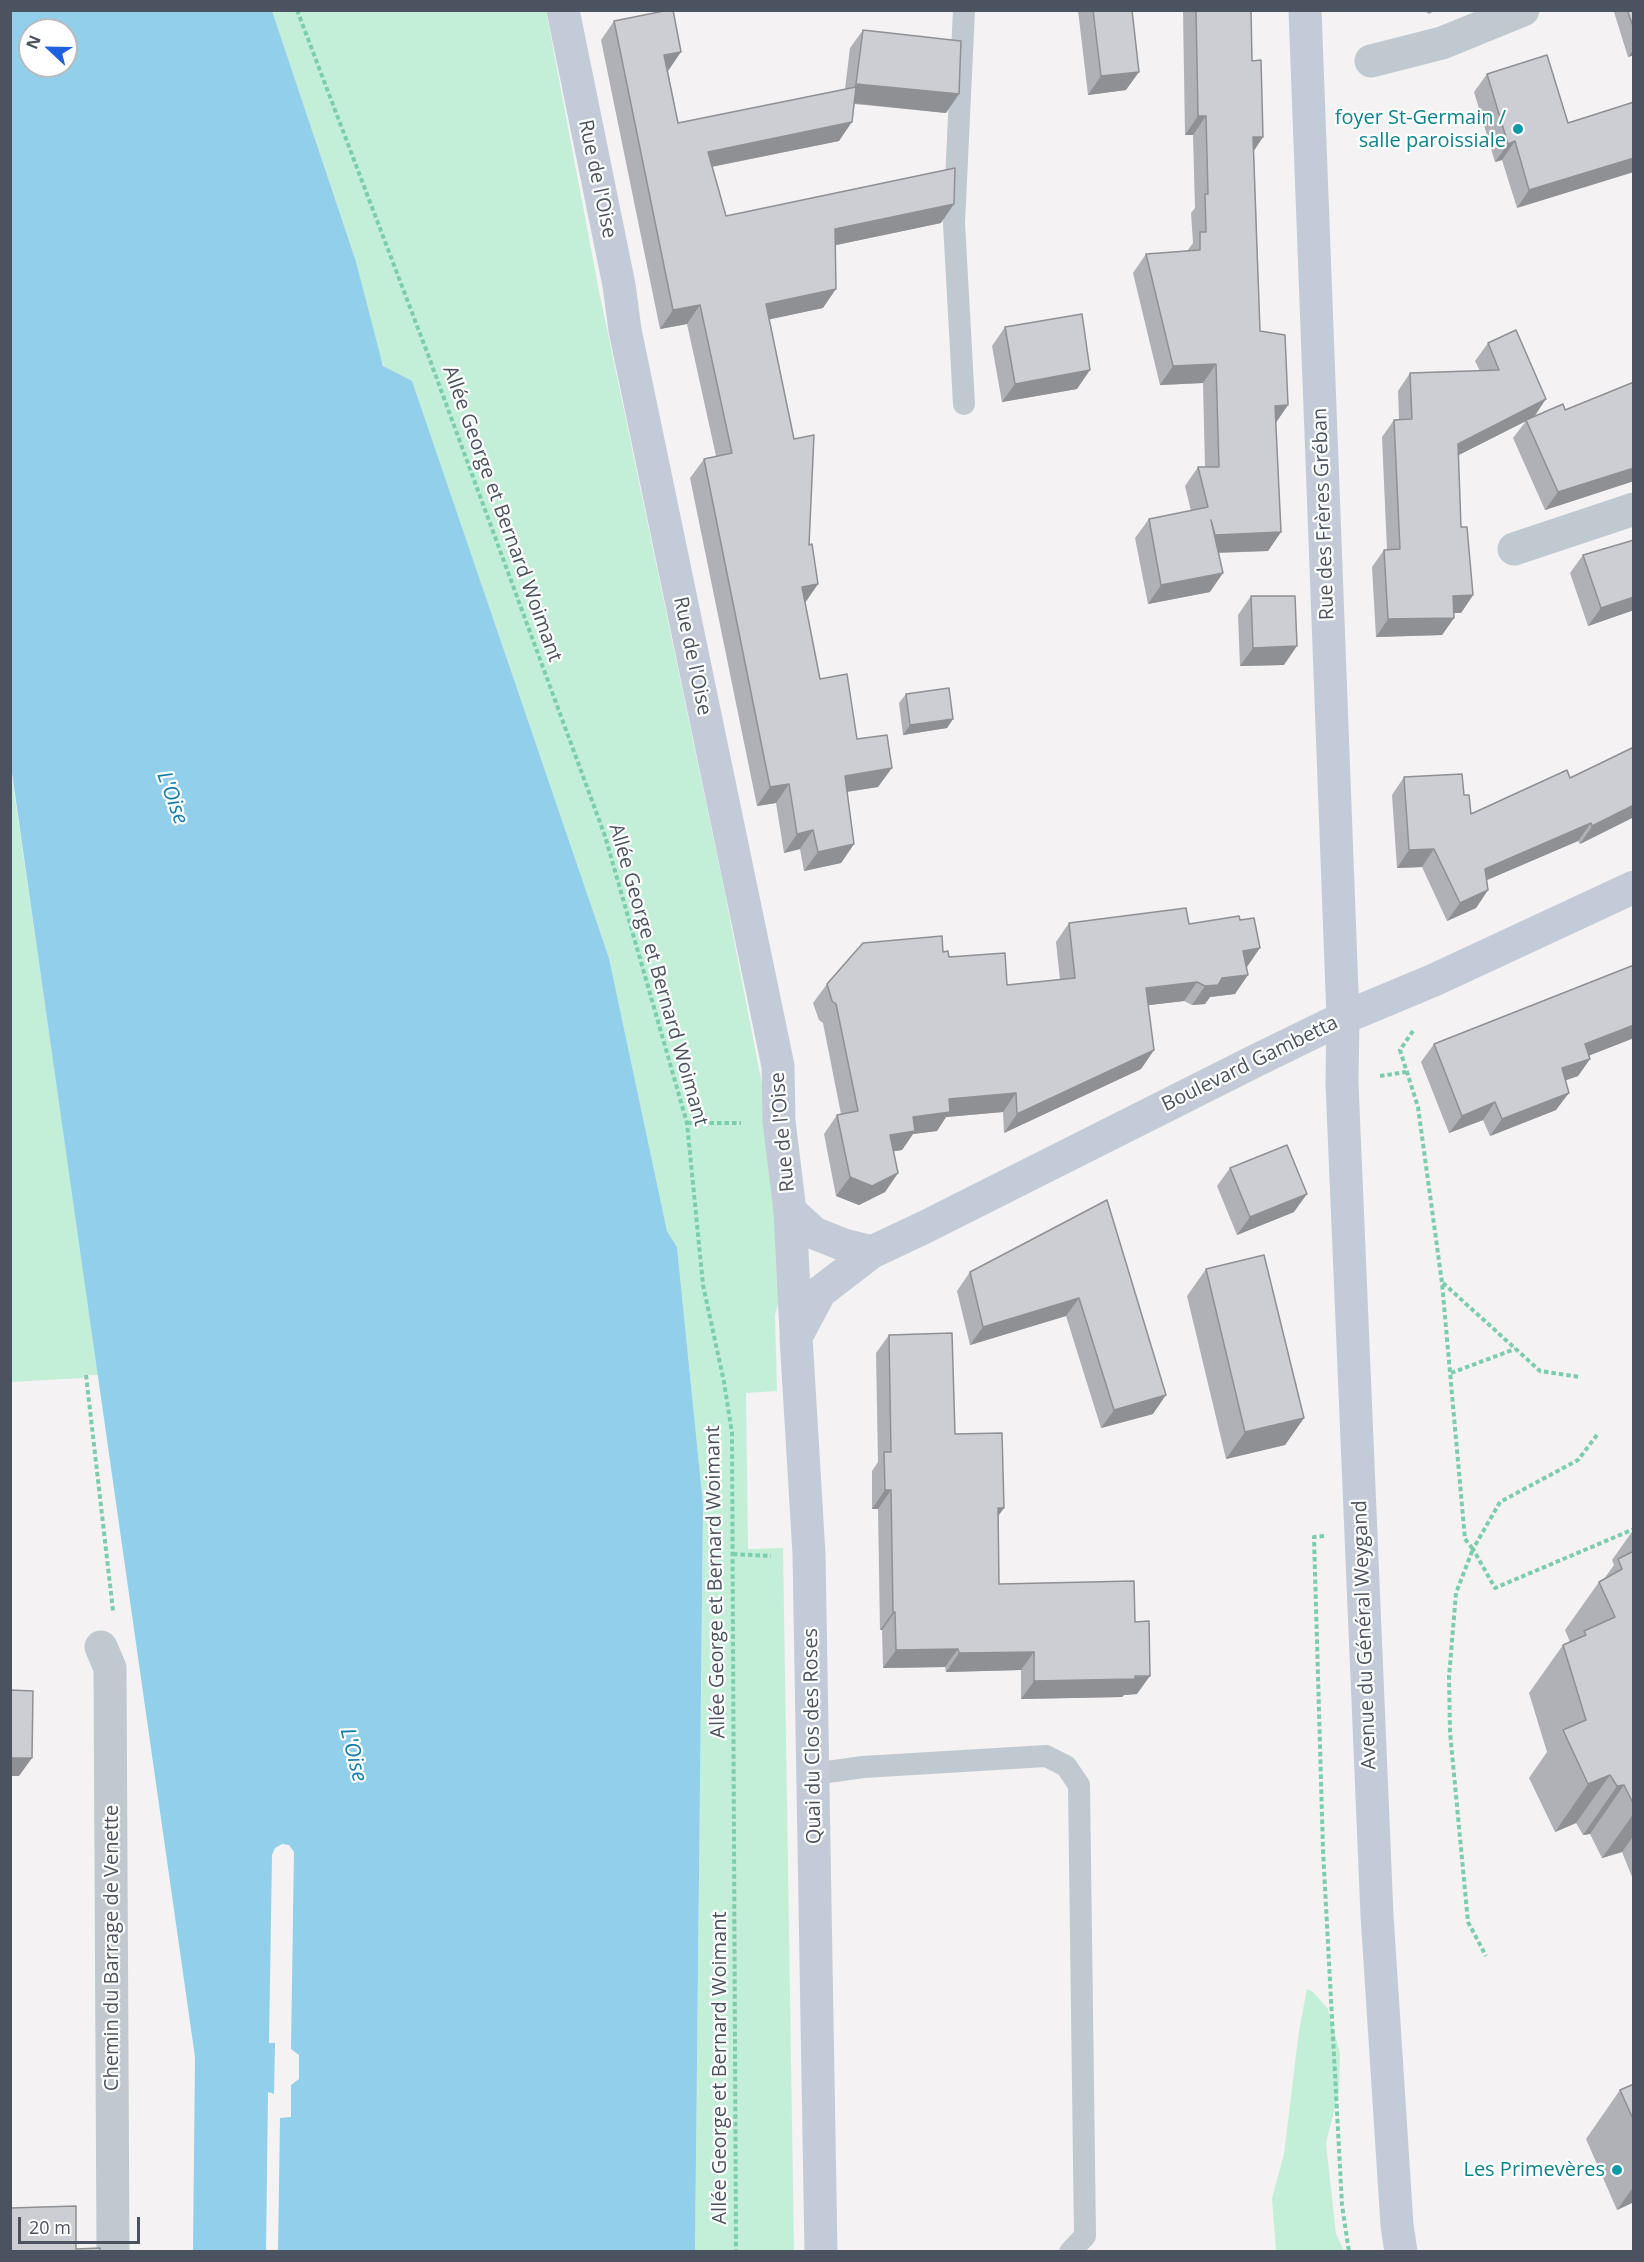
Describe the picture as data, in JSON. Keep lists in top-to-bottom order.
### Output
{
  "streets": {
    "street": [
      "Rue de l'Oise",
      "Rue des Frères Gréban",
      "Boulevard Gambetta",
      "Avenue du Général Weygand",
      "Quai du Clos des Roses",
      "Chemin du Barrage de Venette"
    ],
    "path": ["Allée George et Bernard Woimant"]
  },
  "crossings": [
    ["Rue de l'Oise", "Boulevard Gambetta"],
    ["Rue de l'Oise", "Quai du Clos des Roses"],
    ["Rue des Frères Gréban", "Boulevard Gambetta"],
    ["Rue des Frères Gréban", "Avenue du Général Weygand"],
    ["Boulevard Gambetta", "Avenue du Général Weygand"]
  ],
  "water": ["L'Oise"],
  "places": ["foyer St-Germain / salle paroissiale", "Les Primevères"],
  "scale_bar": "20 m",
  "north": "left"
}
